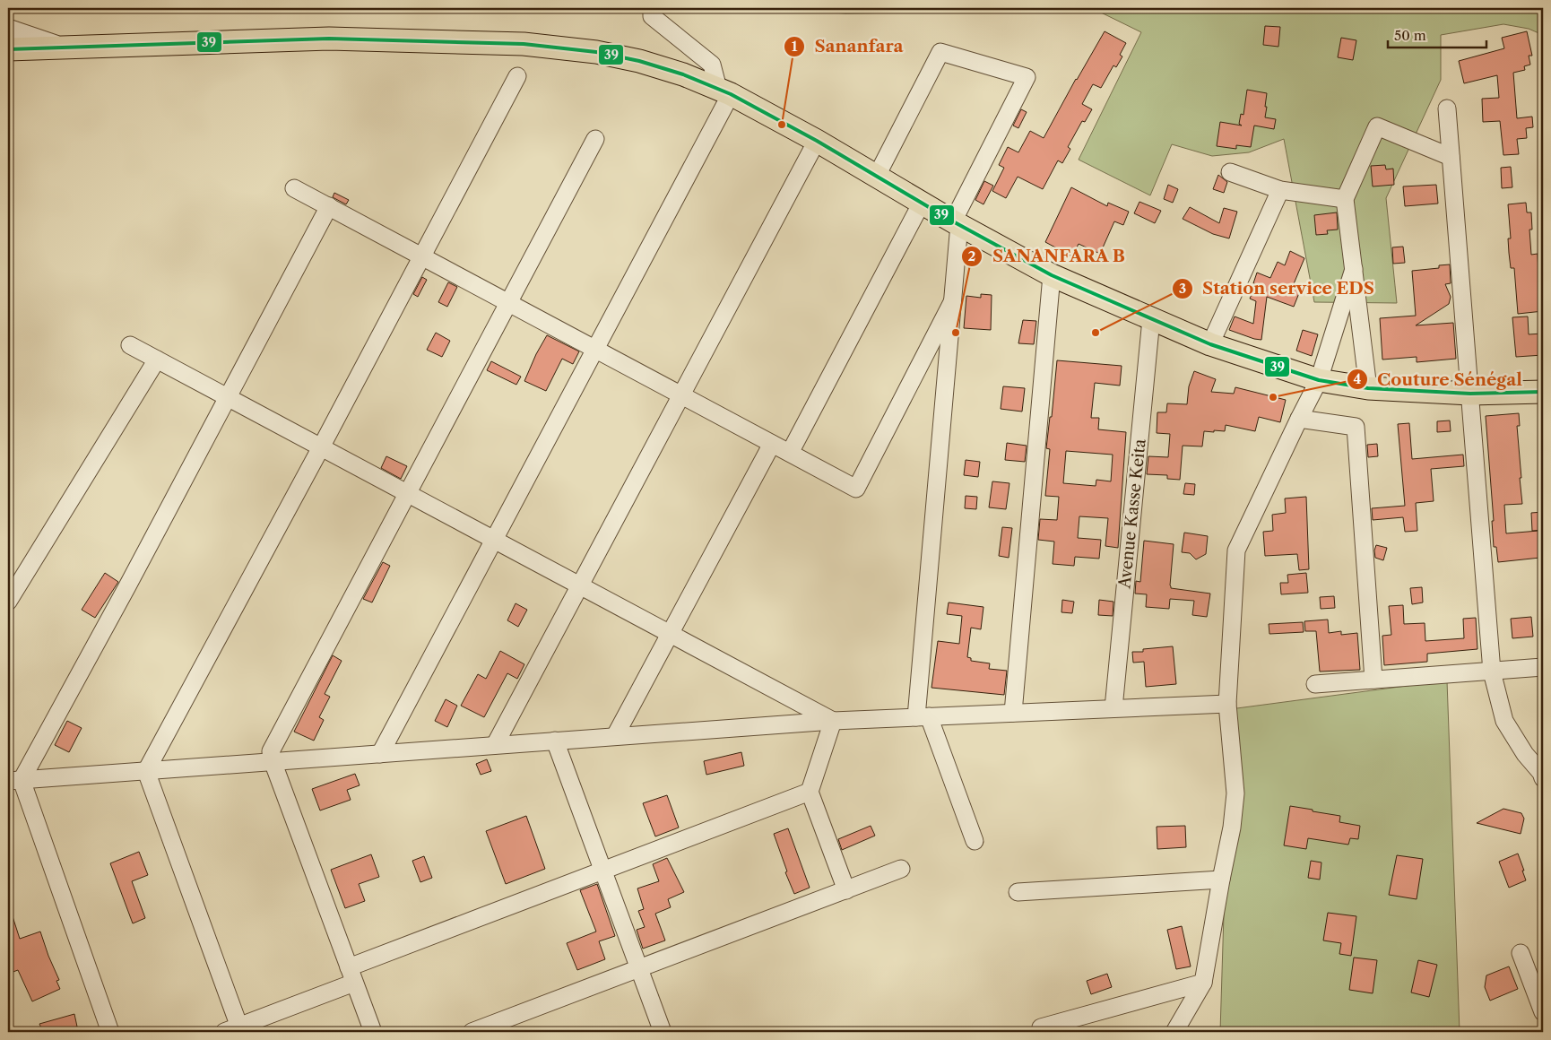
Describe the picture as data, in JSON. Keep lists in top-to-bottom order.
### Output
{
  "streets": {
    "street": ["Avenue Kasse Keita"]
  },
  "places": [
    "Sananfara",
    "SANANFARA B",
    "Station service EDS",
    "Couture Sénégal"
  ],
  "lines": ["transit line 39"],
  "scale_bar": "50 m"
}
